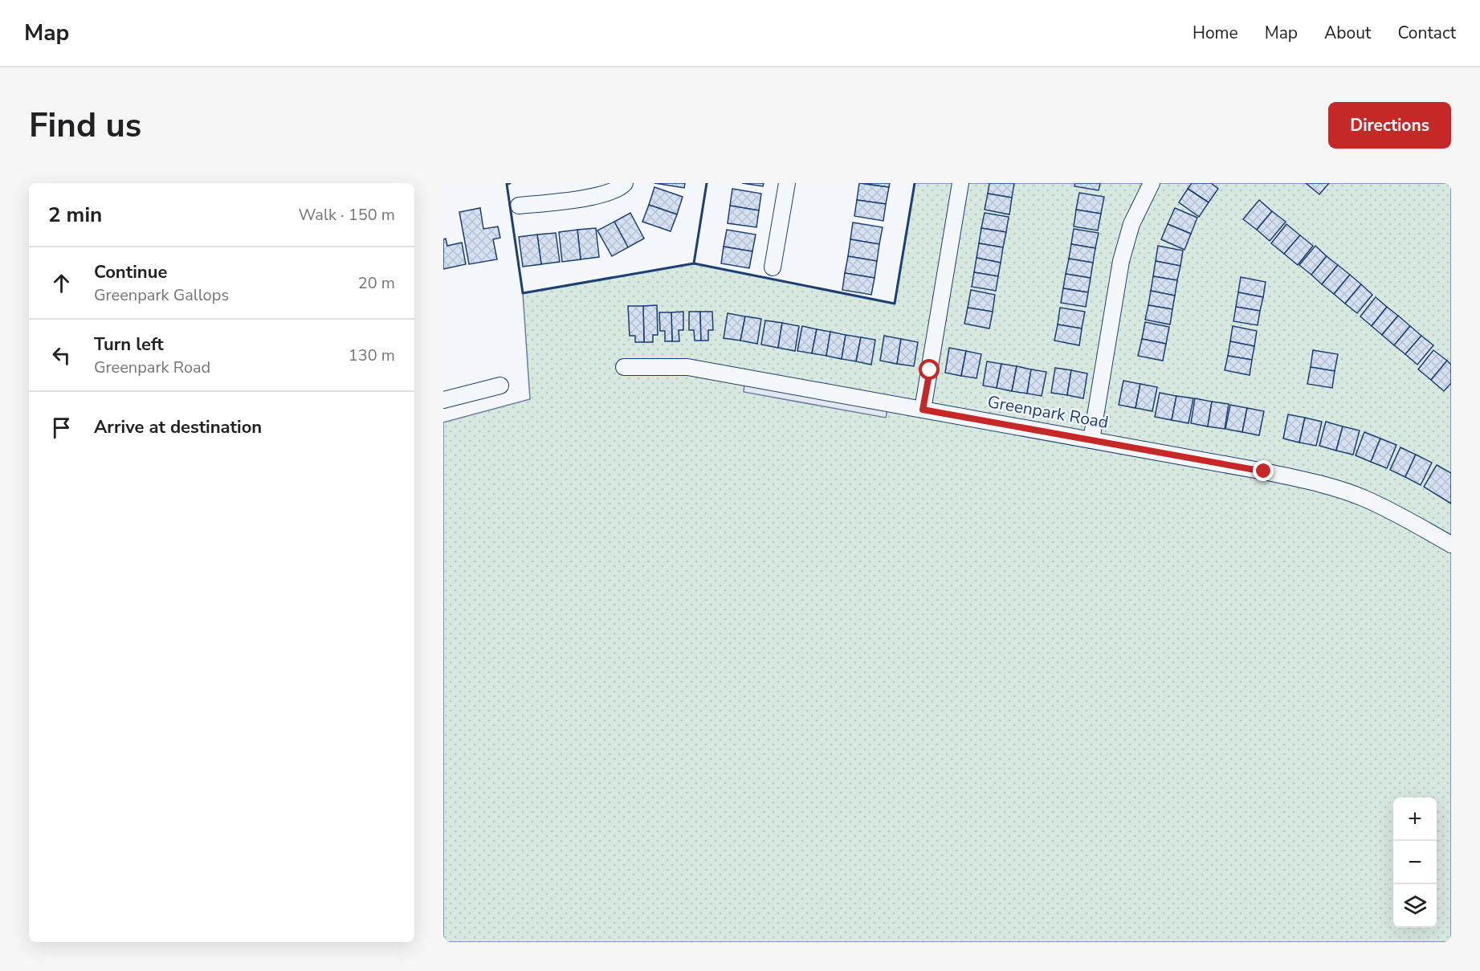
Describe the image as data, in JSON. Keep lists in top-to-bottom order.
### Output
{
  "streets": {
    "street": ["Greenpark Road"]
  },
  "page": {
    "header": "Map",
    "nav": [
      "Home",
      "Map",
      "About",
      "Contact"
    ],
    "buttons": "Directions",
    "title": "Find us",
    "heading": ["2 min", "Walk · 150 m"],
    "list": [
      ["Continue", "Greenpark Gallops", "20 m"],
      ["Turn left", "Greenpark Road", "130 m"],
      "Arrive at destination"
    ],
    "map_buttons": ["+", "−"]
  }
}
